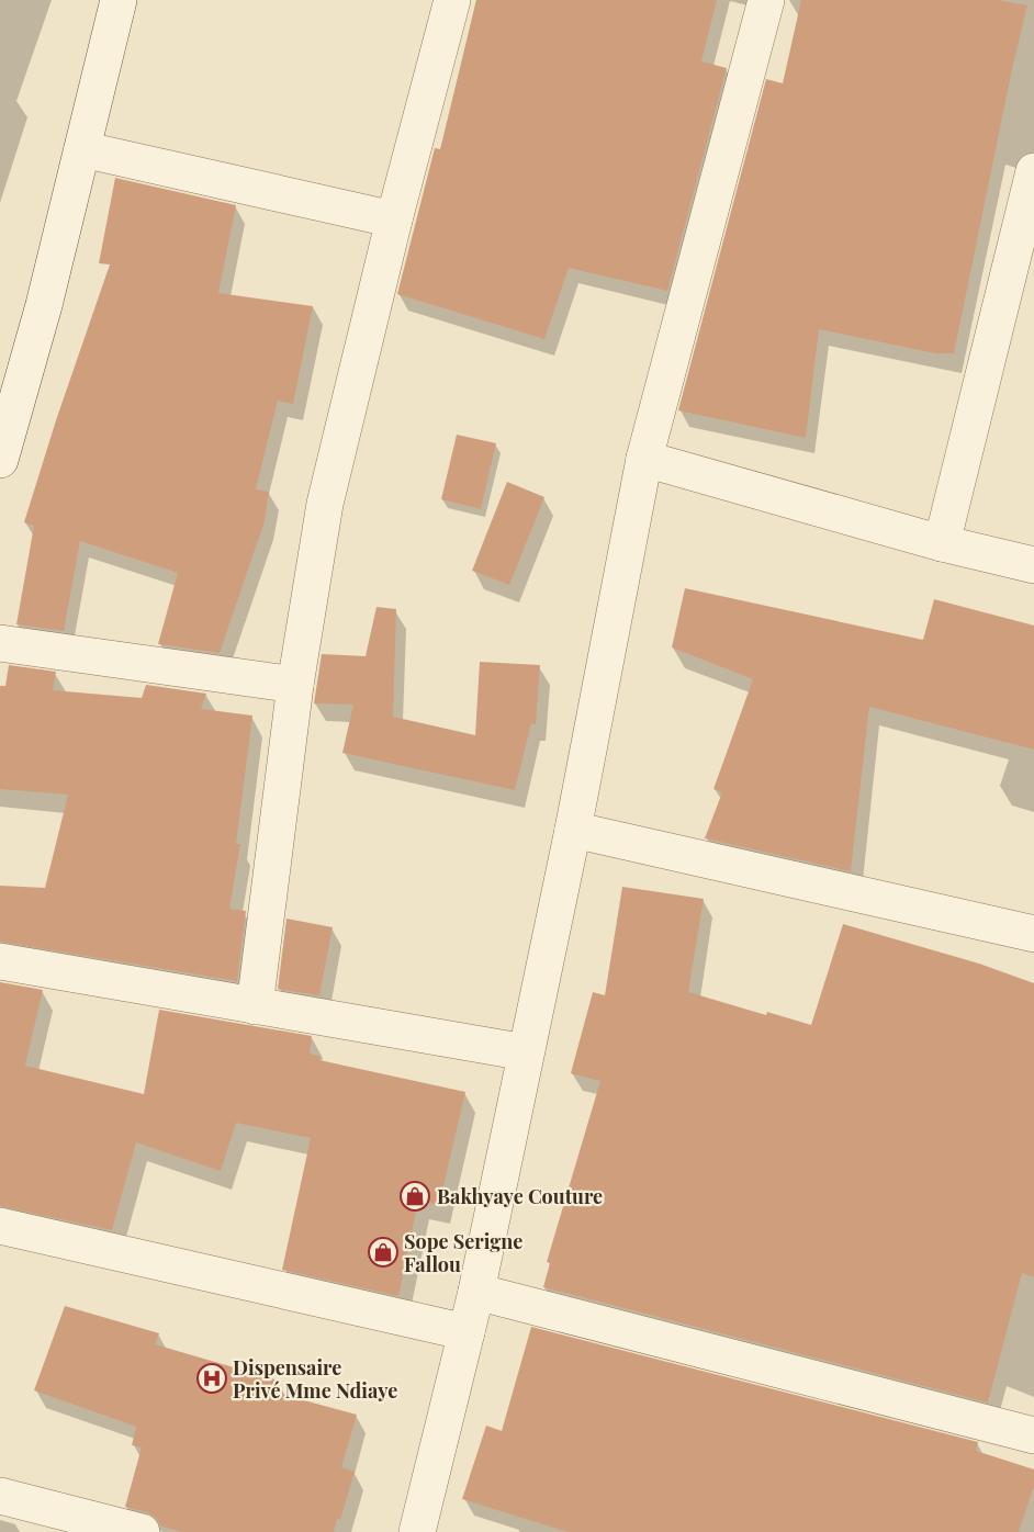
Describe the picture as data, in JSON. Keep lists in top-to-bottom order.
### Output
{
  "places": {
    "shop": ["Bakhyaye Couture", "Sope Serigne Fallou"],
    "hospital": ["Dispensaire Privé Mme Ndiaye"]
  }
}
